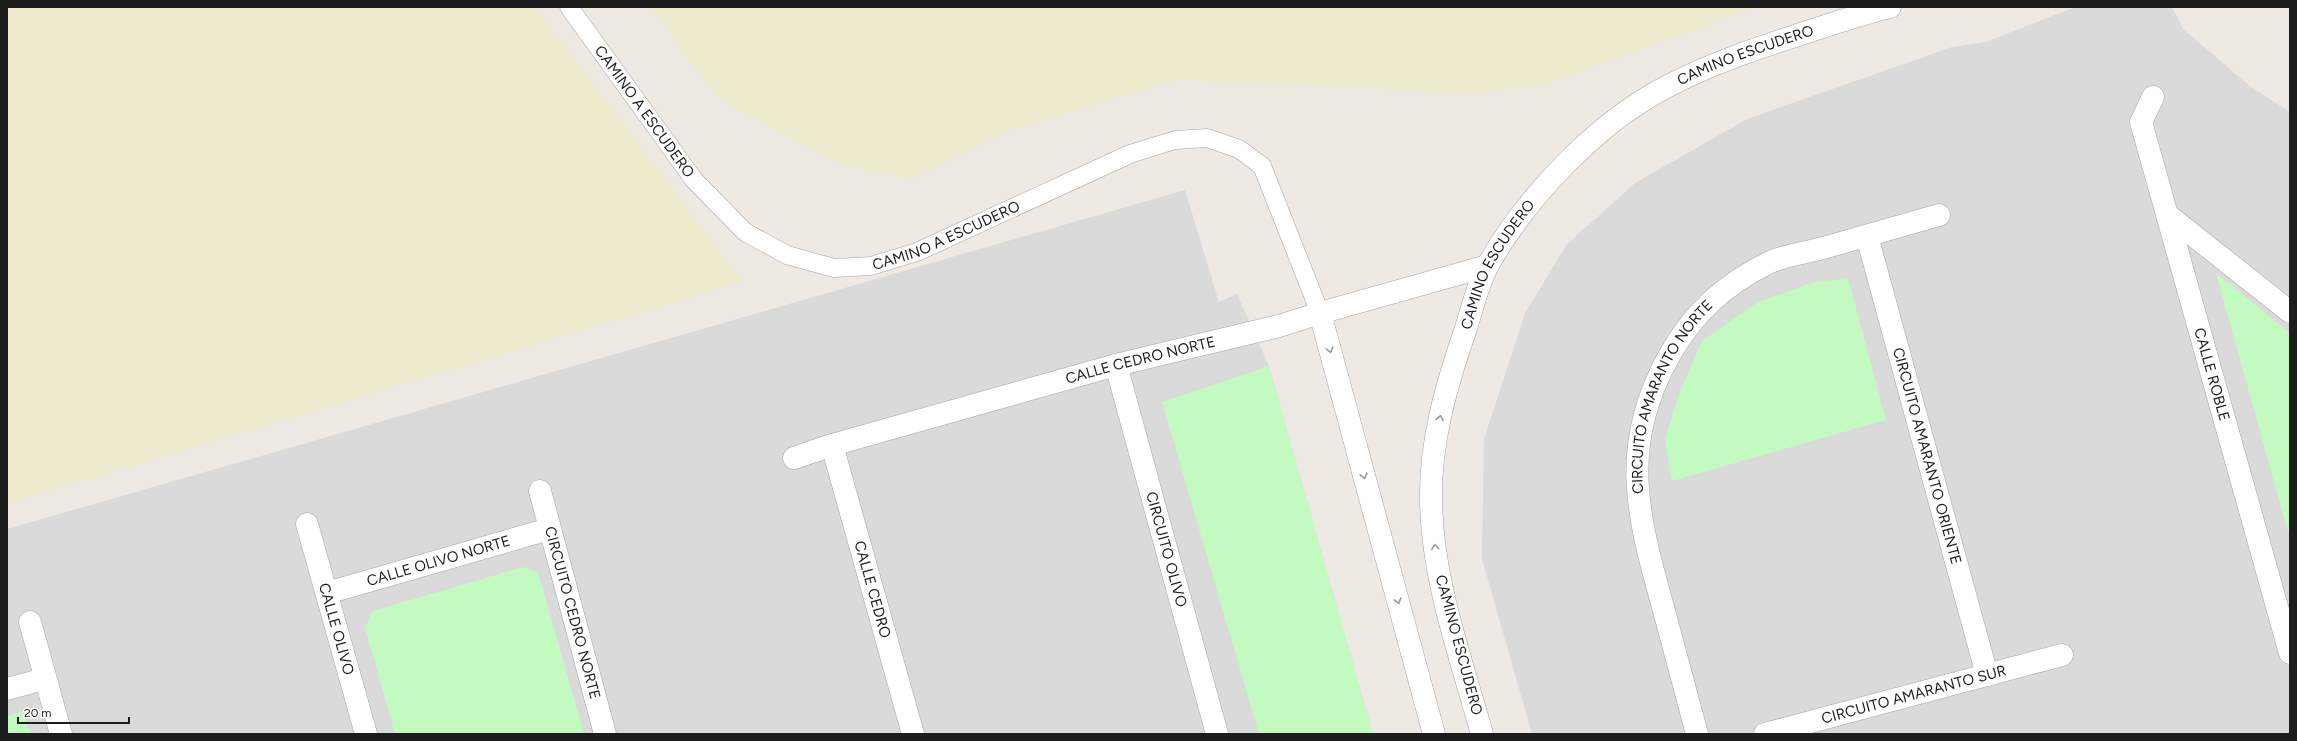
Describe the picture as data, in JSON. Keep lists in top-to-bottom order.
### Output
{
  "streets": {
    "street": [
      "CAMINO ESCUDERO",
      "CALLE CEDRO NORTE",
      "CALLE ROBLE",
      "CIRCUITO AMARANTO NORTE",
      "CIRCUITO AMARANTO ORIENTE",
      "CIRCUITO OLIVO",
      "CALLE OLIVO NORTE",
      "CALLE CEDRO",
      "CIRCUITO CEDRO NORTE",
      "CALLE OLIVO",
      "CIRCUITO AMARANTO SUR"
    ],
    "lane": ["CAMINO A ESCUDERO"]
  },
  "crossings": [
    ["CAMINO ESCUDERO", "CALLE CEDRO NORTE"],
    ["CAMINO A ESCUDERO", "CALLE CEDRO NORTE"],
    ["CALLE CEDRO NORTE", "CIRCUITO OLIVO"],
    ["CALLE CEDRO NORTE", "CALLE CEDRO"],
    ["CIRCUITO AMARANTO NORTE", "CIRCUITO AMARANTO ORIENTE"],
    ["CIRCUITO AMARANTO ORIENTE", "CIRCUITO AMARANTO SUR"],
    ["CALLE OLIVO NORTE", "CIRCUITO CEDRO NORTE"],
    ["CALLE OLIVO NORTE", "CALLE OLIVO"]
  ],
  "scale_bar": "20 m"
}
